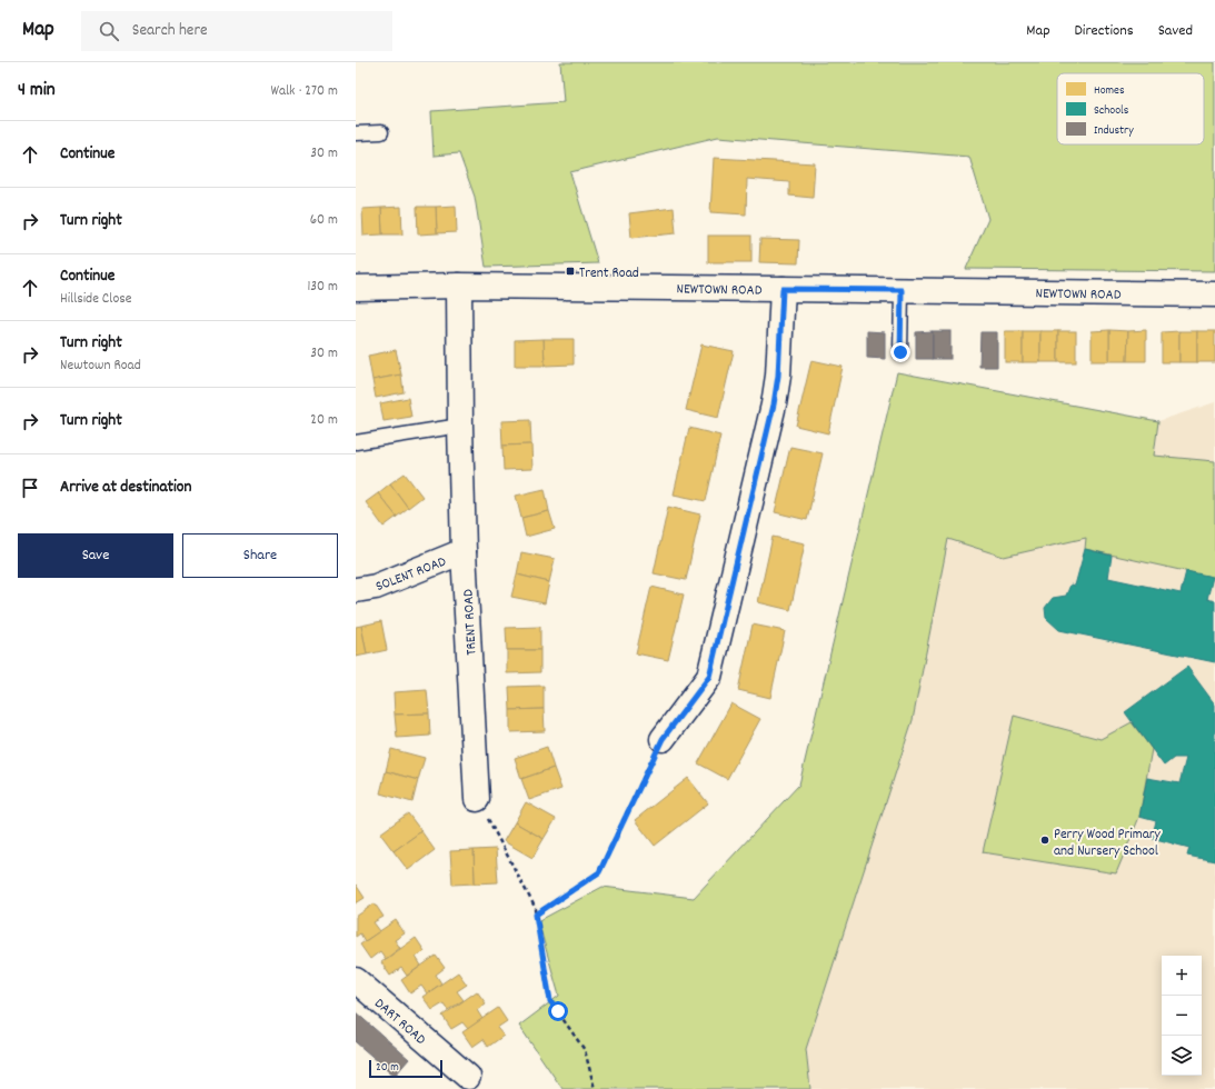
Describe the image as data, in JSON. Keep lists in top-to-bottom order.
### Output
{
  "streets": {
    "street": [
      "NEWTOWN ROAD",
      "SOLENT ROAD",
      "TRENT ROAD",
      "DART ROAD"
    ]
  },
  "crossings": [
    ["NEWTOWN ROAD", "TRENT ROAD"],
    ["SOLENT ROAD", "TRENT ROAD"]
  ],
  "places": {
    "transit": ["Trent Road"],
    "other": ["Perry Wood Primary and Nursery School"]
  },
  "legend": ["Homes", "Schools", "Industry"],
  "scale_bar": "20 m",
  "page": {
    "header": "Map",
    "search": "Search here",
    "nav": ["Map", "Directions", "Saved"],
    "heading": ["4 min", "Walk · 270 m"],
    "list": [
      ["Continue", "30 m"],
      ["Turn right", "60 m"],
      ["Continue", "Hillside Close", "130 m"],
      ["Turn right", "Newtown Road", "30 m"],
      ["Turn right", "20 m"],
      "Arrive at destination"
    ],
    "buttons": ["Save", "Share"],
    "map_buttons": ["+", "−"],
    "scale": "20 m"
  }
}
